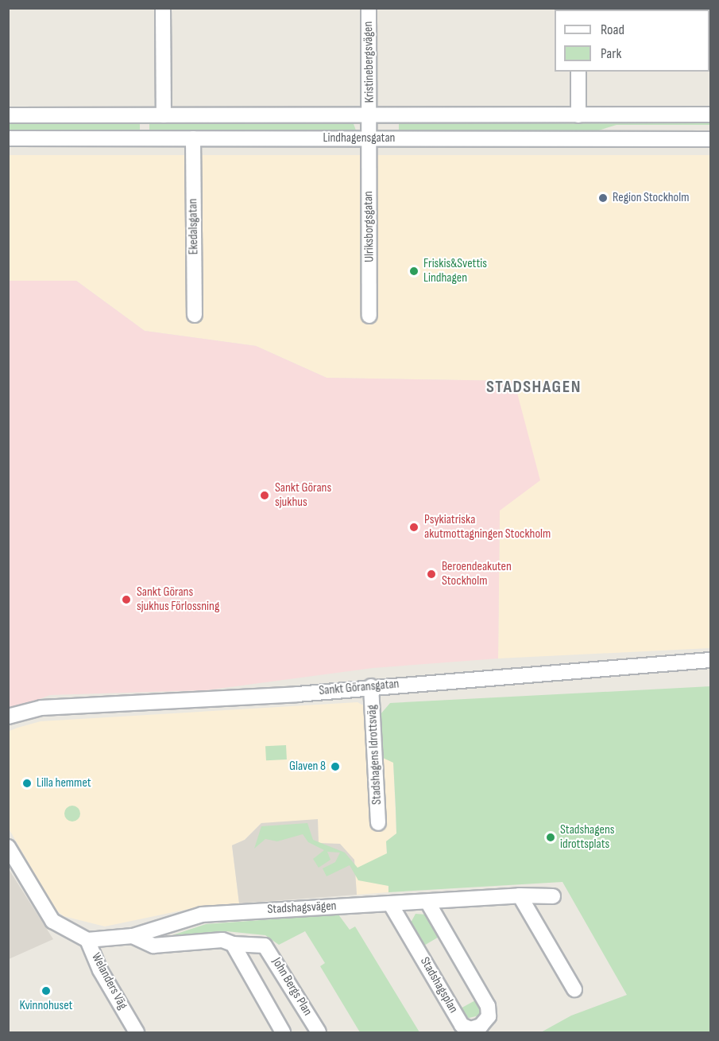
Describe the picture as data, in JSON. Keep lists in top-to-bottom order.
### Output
{
  "streets": {
    "street": [
      "Kristinebergsvägen",
      "Lindhagensgatan",
      "Ekedalsgatan",
      "Ulriksborgsgatan",
      "Sankt Göransgatan",
      "Stadshagens Idrottsväg",
      "Stadshagsvägen",
      "Welanders Väg",
      "Stadshagsplan",
      "John Bergs Plan"
    ]
  },
  "crossings": [
    ["Kristinebergsvägen", "Lindhagensgatan"],
    ["Kristinebergsvägen", "Ulriksborgsgatan"],
    ["Lindhagensgatan", "Ekedalsgatan"],
    ["Lindhagensgatan", "Ulriksborgsgatan"],
    ["Sankt Göransgatan", "Stadshagens Idrottsväg"],
    ["Stadshagsvägen", "Welanders Väg"],
    ["Stadshagsvägen", "Stadshagsplan"],
    ["Stadshagsvägen", "John Bergs Plan"]
  ],
  "districts": ["STADSHAGEN"],
  "places": [
    "Region Stockholm",
    "Friskis&Svettis Lindhagen",
    "Sankt Görans sjukhus",
    "Psykiatriska akutmottagningen Stockholm",
    "Beroendeakuten Stockholm",
    "Sankt Görans sjukhus Förlossning",
    "Glaven 8",
    "Lilla hemmet",
    "Stadshagens idrottsplats",
    "Kvinnohuset"
  ],
  "legend": ["Road", "Park"]
}
